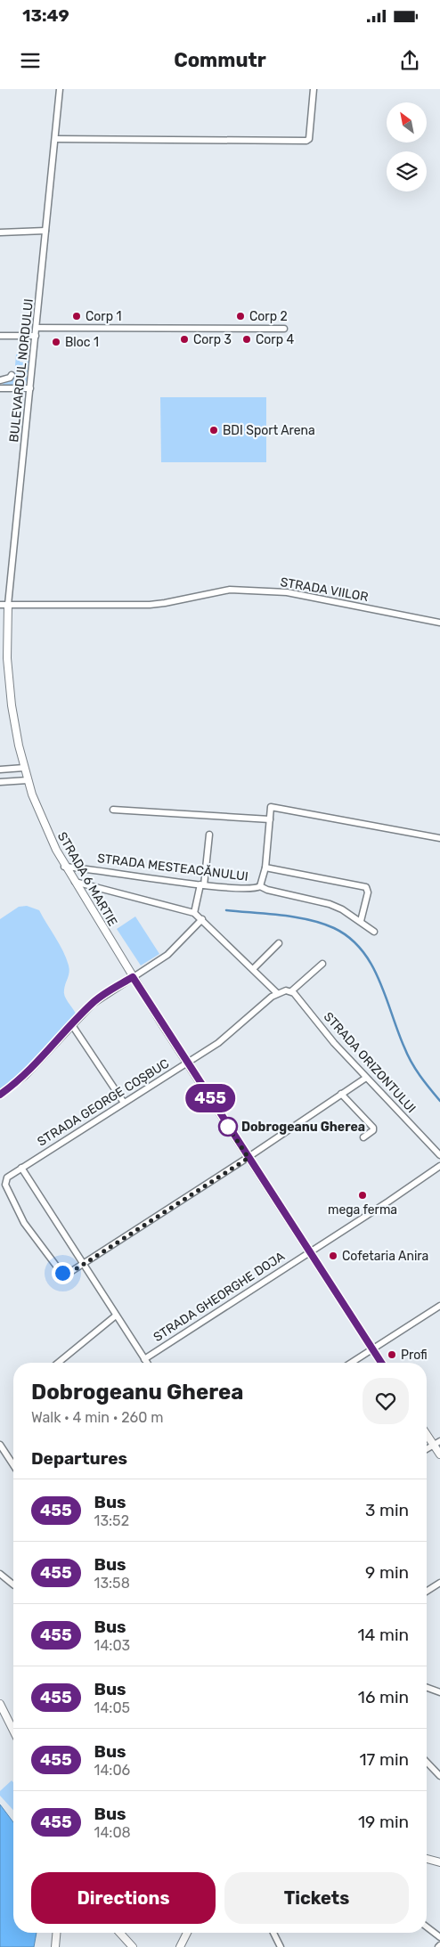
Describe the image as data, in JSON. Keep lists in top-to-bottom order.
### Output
{
  "streets": {
    "street": [
      "BULEVARDUL NORDULUI",
      "STRADA VIILOR",
      "STRADA MESTEACĂNULUI",
      "STRADA 6 MARTIE",
      "STRADA ORIZONTULUI",
      "STRADA GEORGE COȘBUC",
      "STRADA GHEORGHE DOJA"
    ]
  },
  "crossings": [
    ["BULEVARDUL NORDULUI", "STRADA VIILOR"],
    ["BULEVARDUL NORDULUI", "STRADA 6 MARTIE"],
    ["STRADA VIILOR", "STRADA 6 MARTIE"],
    ["STRADA MESTEACĂNULUI", "STRADA 6 MARTIE"],
    ["STRADA 6 MARTIE", "STRADA GEORGE COȘBUC"],
    ["STRADA 6 MARTIE", "STRADA GHEORGHE DOJA"]
  ],
  "places": [
    "Corp 1",
    "Corp 2",
    "Corp 3",
    "Corp 4",
    "Bloc 1",
    "BDI Sport Arena",
    "Dobrogeanu Gherea",
    "mega ferma",
    "Cofetaria Anira",
    "Profi"
  ],
  "lines": ["bus line 455"],
  "north": "top left",
  "page": {
    "status": "13:49",
    "header": "Commutr",
    "on_map": "455",
    "heading": [
      ["Dobrogeanu Gherea", "Walk · 4 min · 260 m"],
      "Departures"
    ],
    "list": [
      {
        "mark": "455",
        "name": "Bus",
        "note": "13:52",
        "value": "3 min"
      },
      {
        "mark": "455",
        "name": "Bus",
        "note": "13:58",
        "value": "9 min"
      },
      {
        "mark": "455",
        "name": "Bus",
        "note": "14:03",
        "value": "14 min"
      },
      {
        "mark": "455",
        "name": "Bus",
        "note": "14:05",
        "value": "16 min"
      },
      {
        "mark": "455",
        "name": "Bus",
        "note": "14:06",
        "value": "17 min"
      },
      {
        "mark": "455",
        "name": "Bus",
        "note": "14:08",
        "value": "19 min"
      }
    ],
    "buttons": ["Directions", "Tickets"]
  }
}
